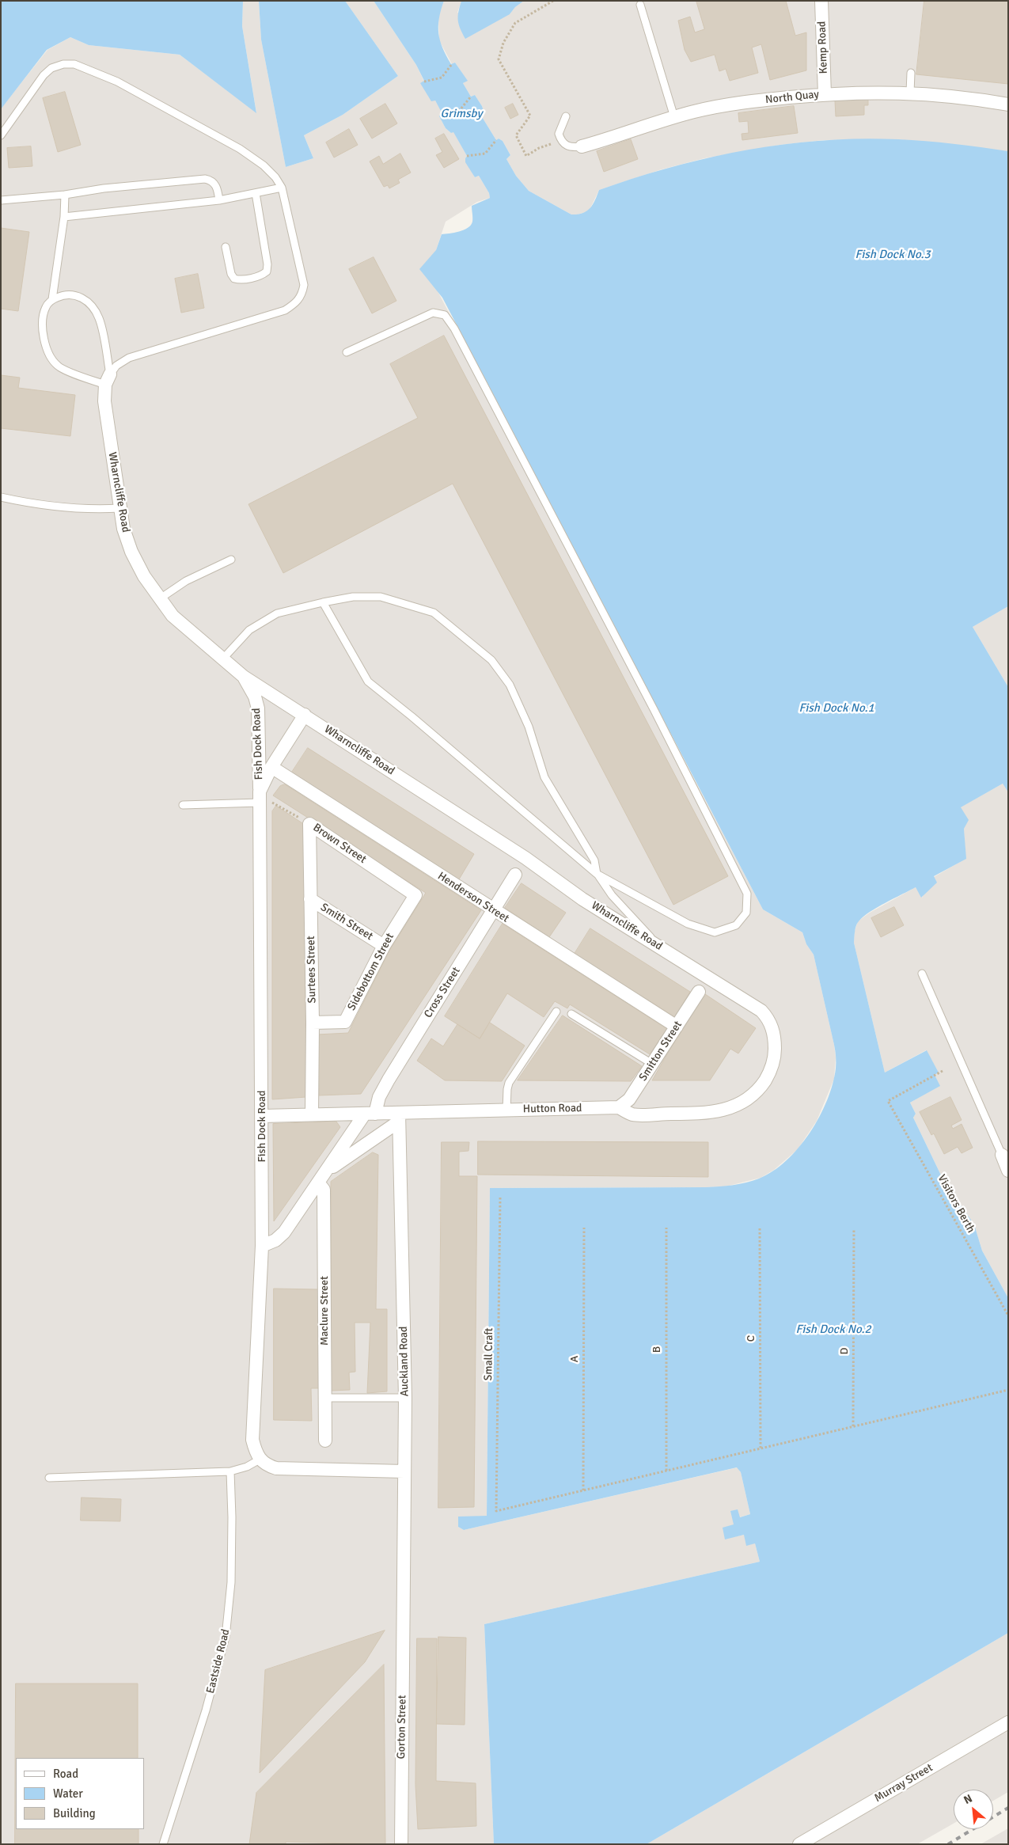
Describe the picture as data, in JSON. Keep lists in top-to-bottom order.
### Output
{
  "streets": {
    "street": [
      "Kemp Road",
      "North Quay",
      "Wharncliffe Road",
      "Fish Dock Road",
      "Brown Street",
      "Henderson Street",
      "Smith Street",
      "Surtees Street",
      "Sidebottom Street",
      "Cross Street",
      "Smitton Street",
      "Hutton Road",
      "Maclure Street",
      "Auckland Road",
      "Gorton Street",
      "Murray Street"
    ],
    "lane": ["Eastside Road"],
    "path": [
      "Visitors Berth",
      "C",
      "B",
      "D",
      "Small Craft",
      "A"
    ]
  },
  "crossings": [
    ["Kemp Road", "North Quay"],
    ["Wharncliffe Road", "Fish Dock Road"],
    ["Wharncliffe Road", "Hutton Road"],
    ["Fish Dock Road", "Brown Street"],
    ["Fish Dock Road", "Henderson Street"],
    ["Fish Dock Road", "Cross Street"],
    ["Fish Dock Road", "Hutton Road"],
    ["Brown Street", "Surtees Street"],
    ["Brown Street", "Sidebottom Street"],
    ["Henderson Street", "Cross Street"],
    ["Henderson Street", "Smitton Street"],
    ["Smith Street", "Surtees Street"],
    ["Smith Street", "Sidebottom Street"],
    ["Surtees Street", "Sidebottom Street"],
    ["Surtees Street", "Hutton Road"],
    ["Cross Street", "Hutton Road"],
    ["Cross Street", "Maclure Street"],
    ["Cross Street", "Auckland Road"],
    ["Smitton Street", "Hutton Road"],
    ["Hutton Road", "Auckland Road"],
    ["Small Craft", "A"],
    ["Auckland Road", "Gorton Street"]
  ],
  "water": [
    "Grimsby",
    "Fish Dock No.3",
    "Fish Dock No.1",
    "Fish Dock No.2"
  ],
  "legend": ["Road", "Water", "Building"],
  "north": "top left"
}
